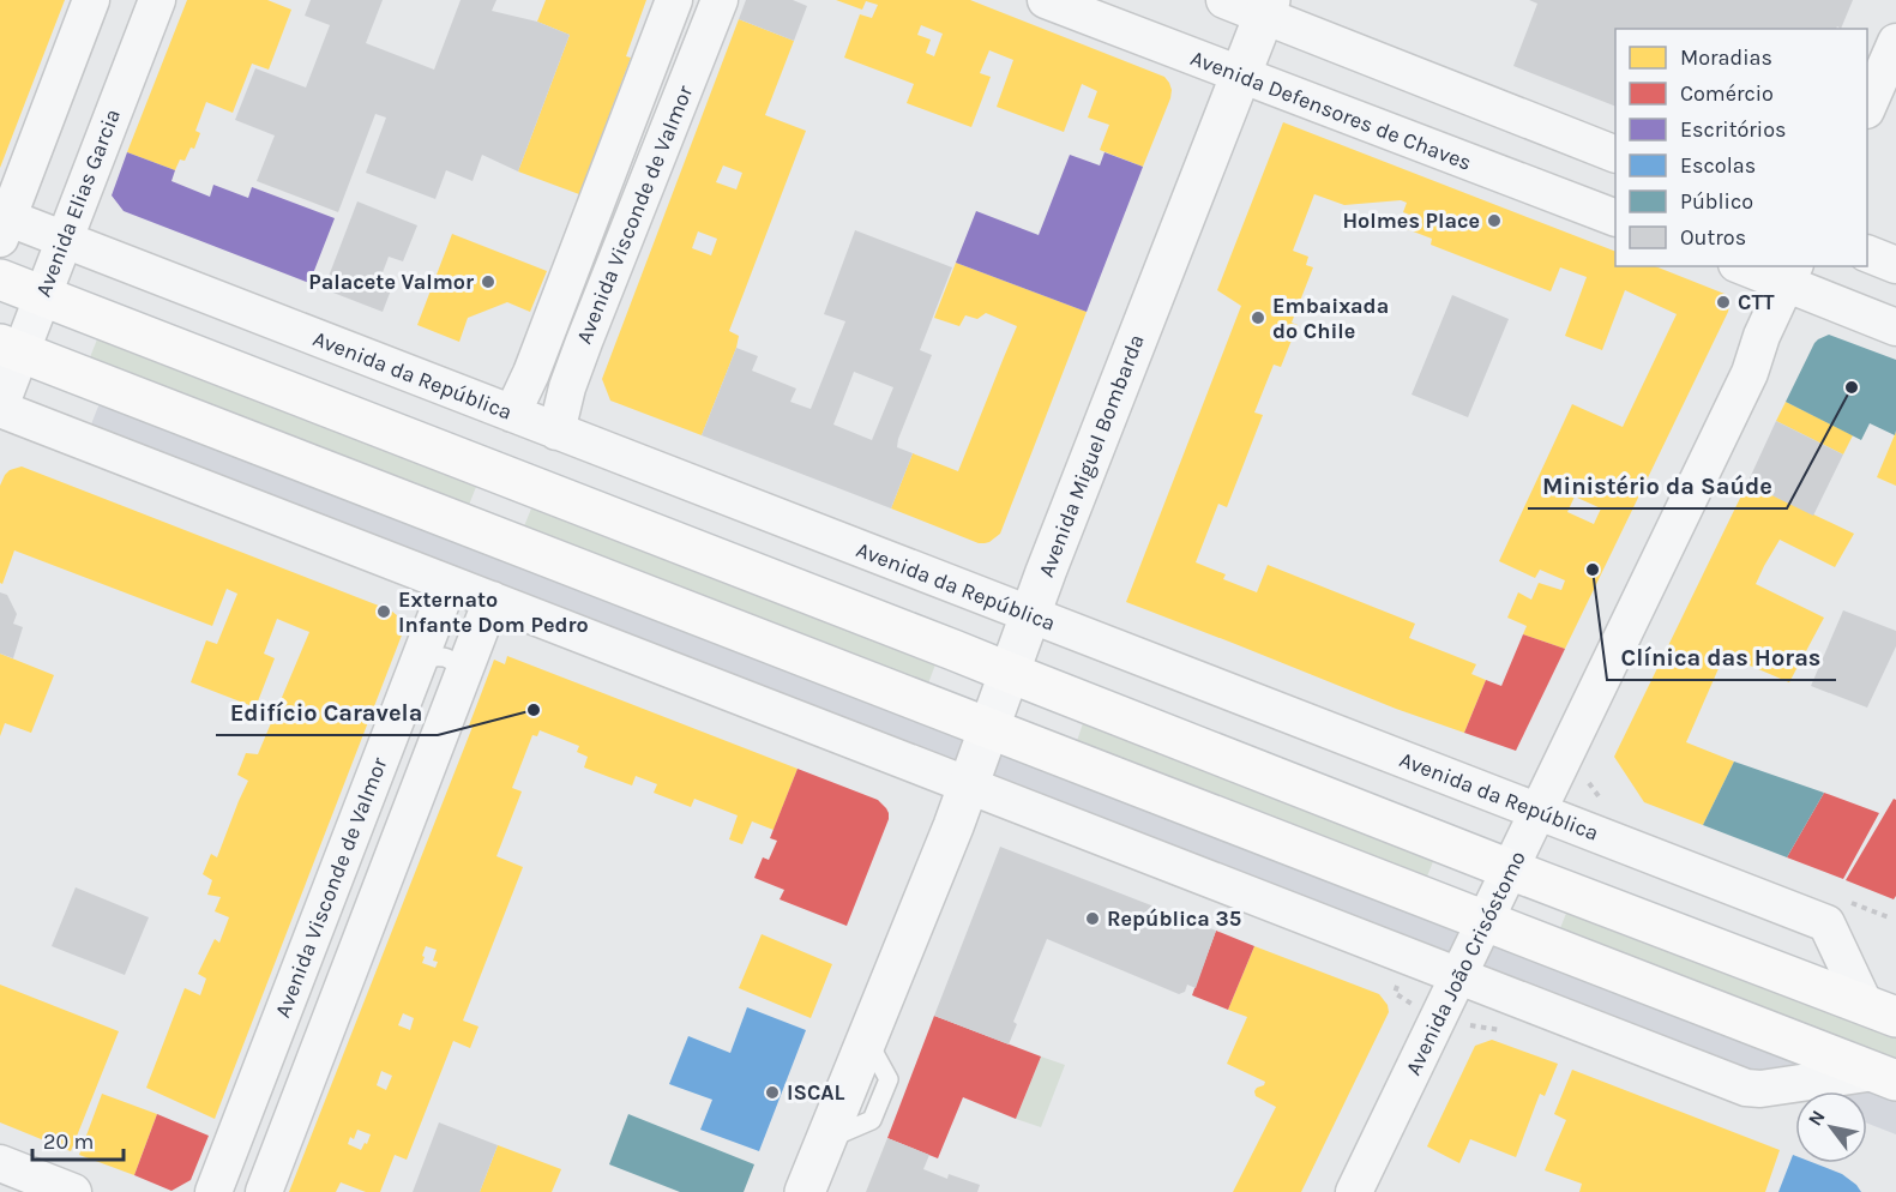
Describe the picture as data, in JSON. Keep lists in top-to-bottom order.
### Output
{
  "streets": {
    "main road": ["Avenida da República"],
    "street": [
      "Avenida Defensores de Chaves",
      "Avenida Elias Garcia",
      "Avenida Visconde de Valmor",
      "Avenida Miguel Bombarda",
      "Avenida João Crisóstomo"
    ]
  },
  "crossings": [
    ["Avenida Defensores de Chaves", "Avenida Miguel Bombarda"],
    ["Avenida Elias Garcia", "Avenida da República"],
    ["Avenida Visconde de Valmor", "Avenida da República"],
    ["Avenida da República", "Avenida Miguel Bombarda"],
    ["Avenida da República", "Avenida João Crisóstomo"]
  ],
  "places": [
    "Holmes Place",
    "Palacete Valmor",
    "CTT",
    "Embaixada do Chile",
    "Ministério da Saúde",
    "Clínica das Horas",
    "Externato Infante Dom Pedro",
    "Edifício Caravela",
    "República 35",
    "ISCAL"
  ],
  "legend": [
    "Moradias",
    "Comércio",
    "Escritórios",
    "Escolas",
    "Público",
    "Outros"
  ],
  "scale_bar": "20 m",
  "north": "top left"
}
